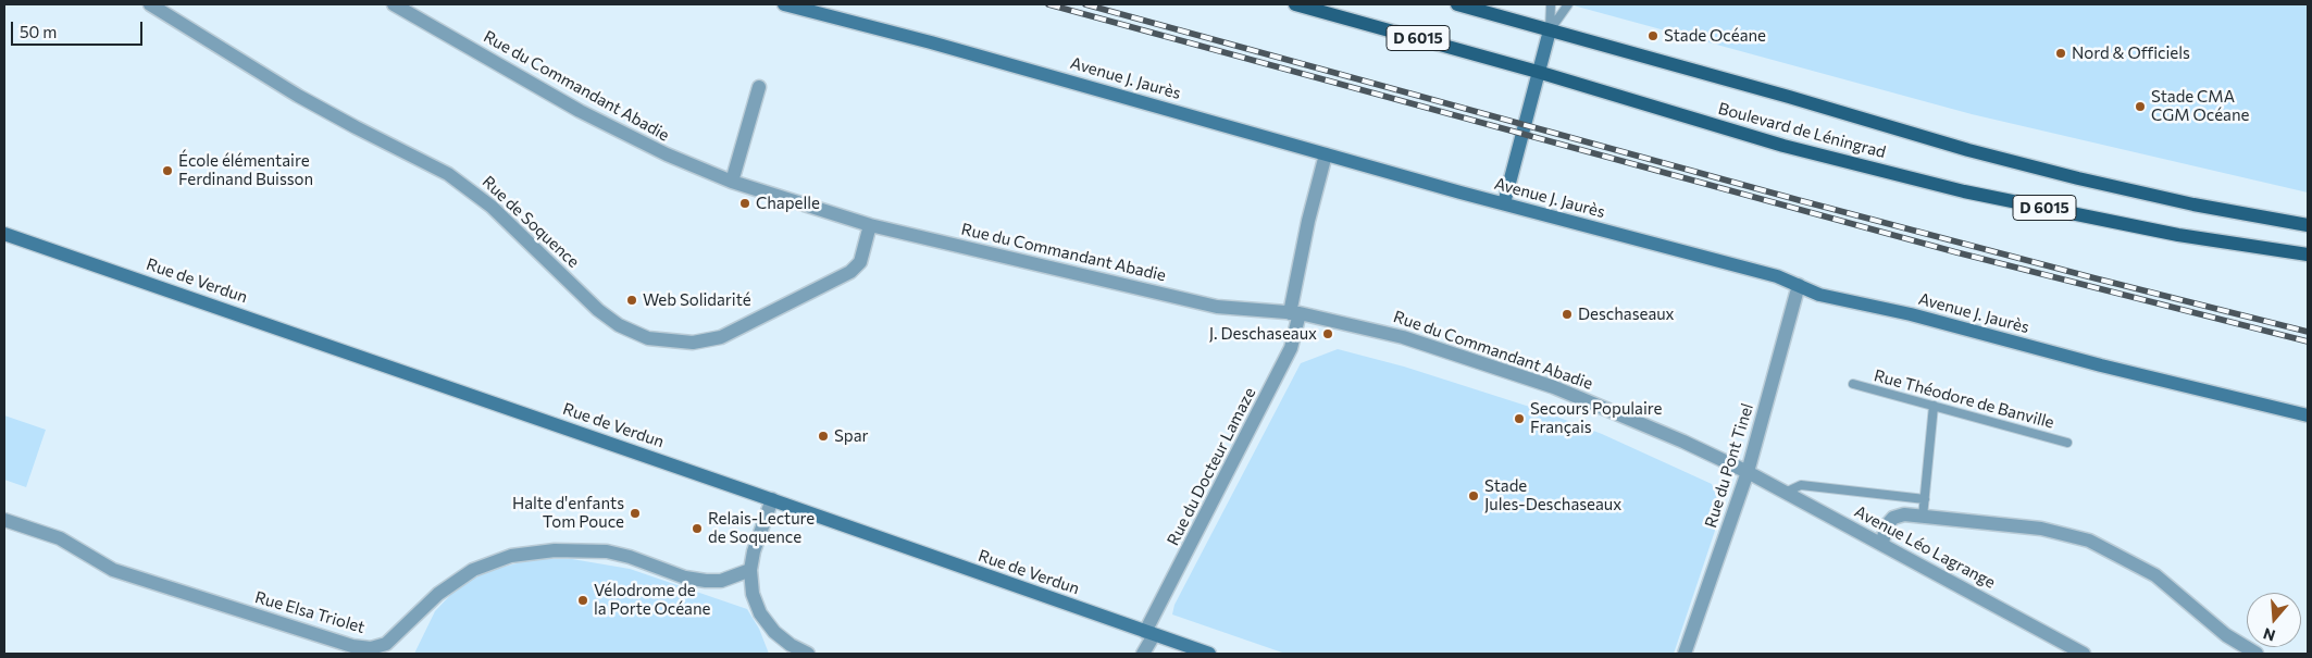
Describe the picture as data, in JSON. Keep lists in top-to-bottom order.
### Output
{
  "streets": {
    "main road": ["D 6015", "Boulevard de Léningrad"],
    "street": [
      "Avenue J. Jaurès",
      "Rue du Commandant Abadie",
      "Rue de Soquence",
      "Rue de Verdun",
      "Rue du Pont Tinel",
      "Rue du Docteur Lamaze",
      "Avenue Léo Lagrange",
      "Rue Elsa Triolet"
    ],
    "lane": ["Rue Théodore de Banville"]
  },
  "crossings": [
    ["Avenue J. Jaurès", "Rue du Pont Tinel"],
    ["Avenue J. Jaurès", "Rue du Docteur Lamaze"],
    ["Rue du Commandant Abadie", "Rue de Soquence"],
    ["Rue du Commandant Abadie", "Rue du Pont Tinel"],
    ["Rue du Commandant Abadie", "Rue du Docteur Lamaze"],
    ["Rue du Commandant Abadie", "Avenue Léo Lagrange"],
    ["Rue de Verdun", "Rue du Docteur Lamaze"],
    ["Rue du Pont Tinel", "Avenue Léo Lagrange"]
  ],
  "places": [
    "Stade Océane",
    "Nord & Officiels",
    "Stade CMA CGM Océane",
    "École élémentaire Ferdinand Buisson",
    "Chapelle",
    "Web Solidarité",
    "Deschaseaux",
    "J. Deschaseaux",
    "Secours Populaire Français",
    "Spar",
    "Stade Jules-Deschaseaux",
    "Halte d'enfants Tom Pouce",
    "Relais-Lecture de Soquence",
    "Vélodrome de la Porte Océane"
  ],
  "scale_bar": "50 m",
  "north": "bottom"
}
